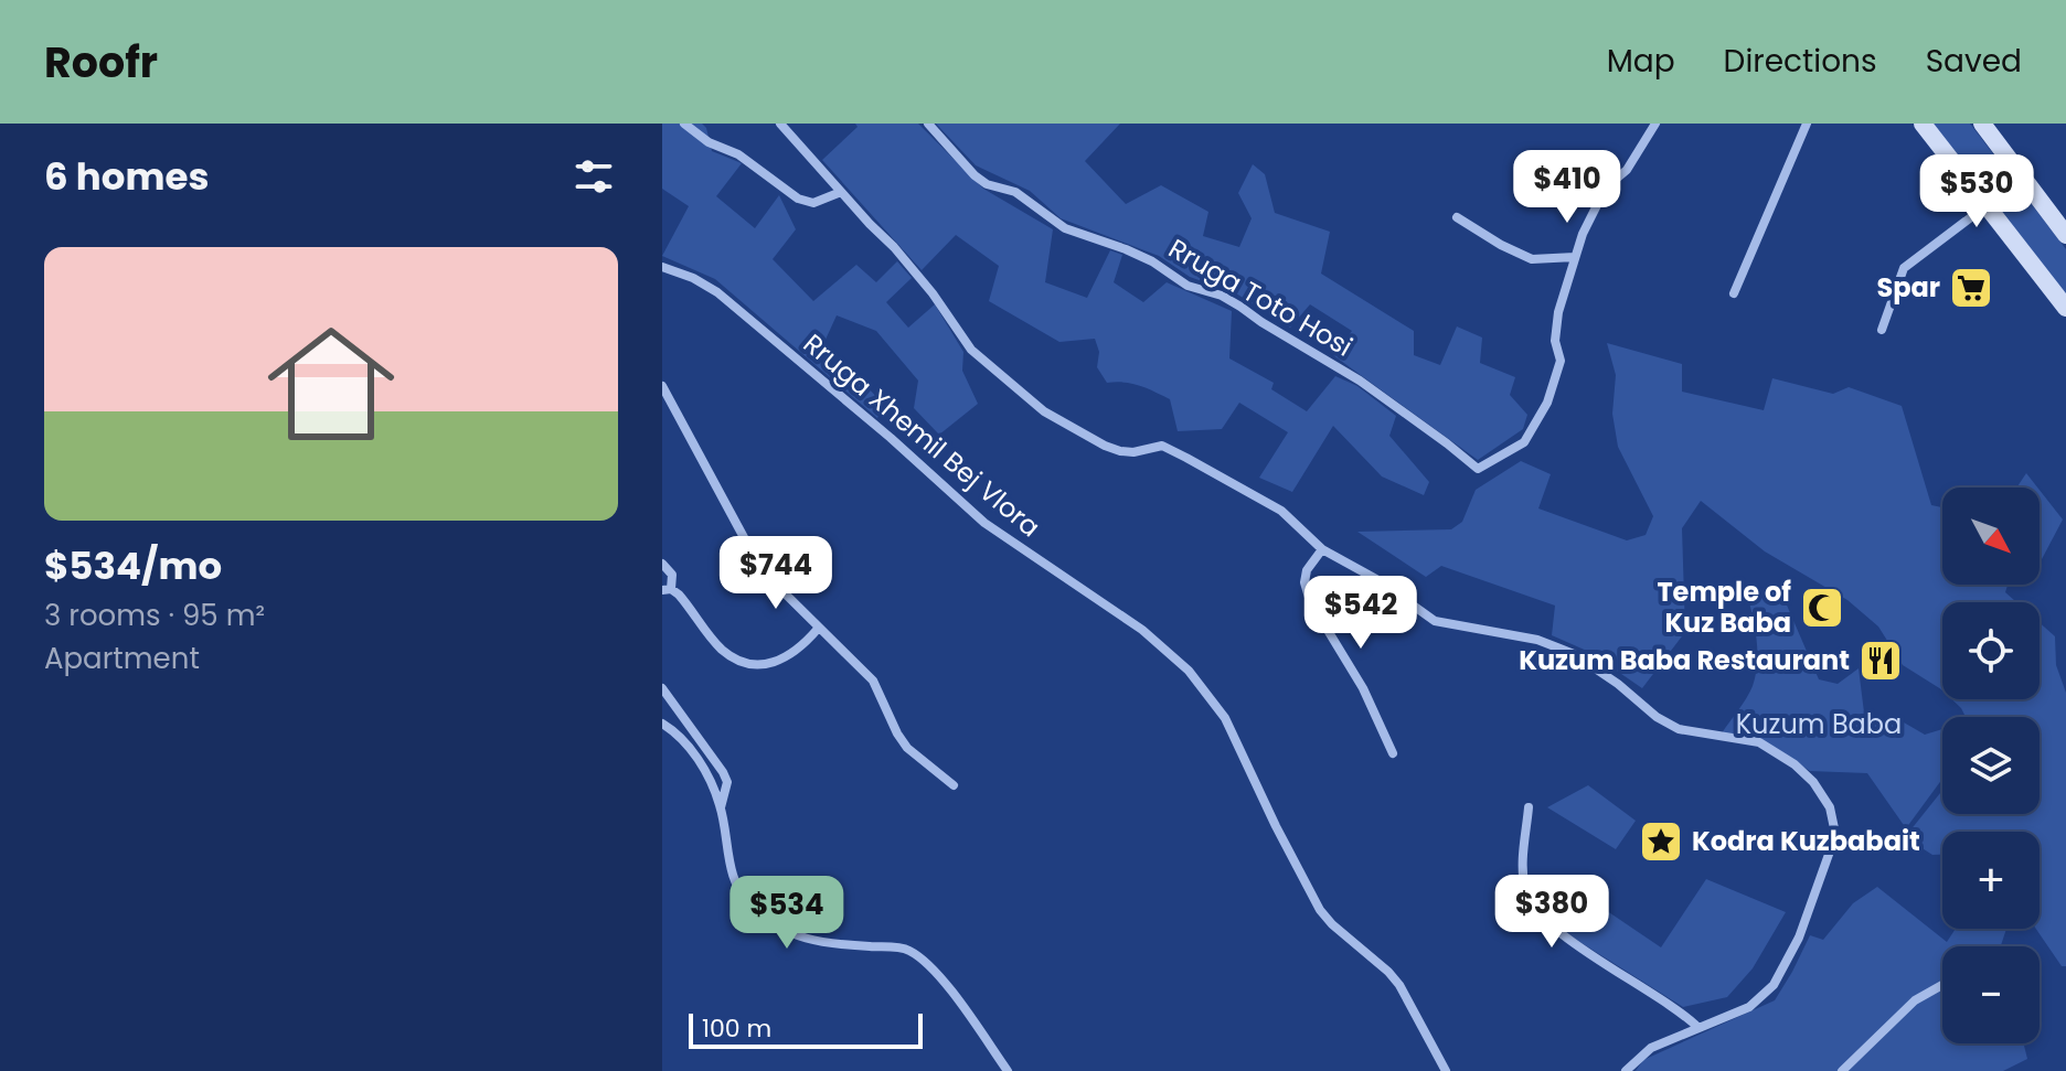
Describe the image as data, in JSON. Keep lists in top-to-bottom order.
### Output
{
  "streets": {
    "street": ["Rruga Toto Hosi", "Rruga Xhemil Bej Vlora"]
  },
  "parks": ["Kuzum Baba"],
  "places": {
    "supermarket": ["Spar"],
    "mosque": ["Temple of Kuz Baba"],
    "restaurant": ["Kuzum Baba Restaurant"],
    "place": ["Kodra Kuzbabait"]
  },
  "scale_bar": "100 m",
  "north": "bottom right",
  "page": {
    "header": "Roofr",
    "nav": ["Map", "Directions", "Saved"],
    "heading": "6 homes",
    "price": [
      "$410",
      "$530",
      "$744",
      "$542",
      "$380",
      "$534"
    ],
    "list": [
      {
        "name": "$534/mo",
        "note": "3 rooms · 95 m² · Apartment"
      }
    ],
    "map_buttons": ["+", "−"],
    "scale": "100 m"
  }
}
